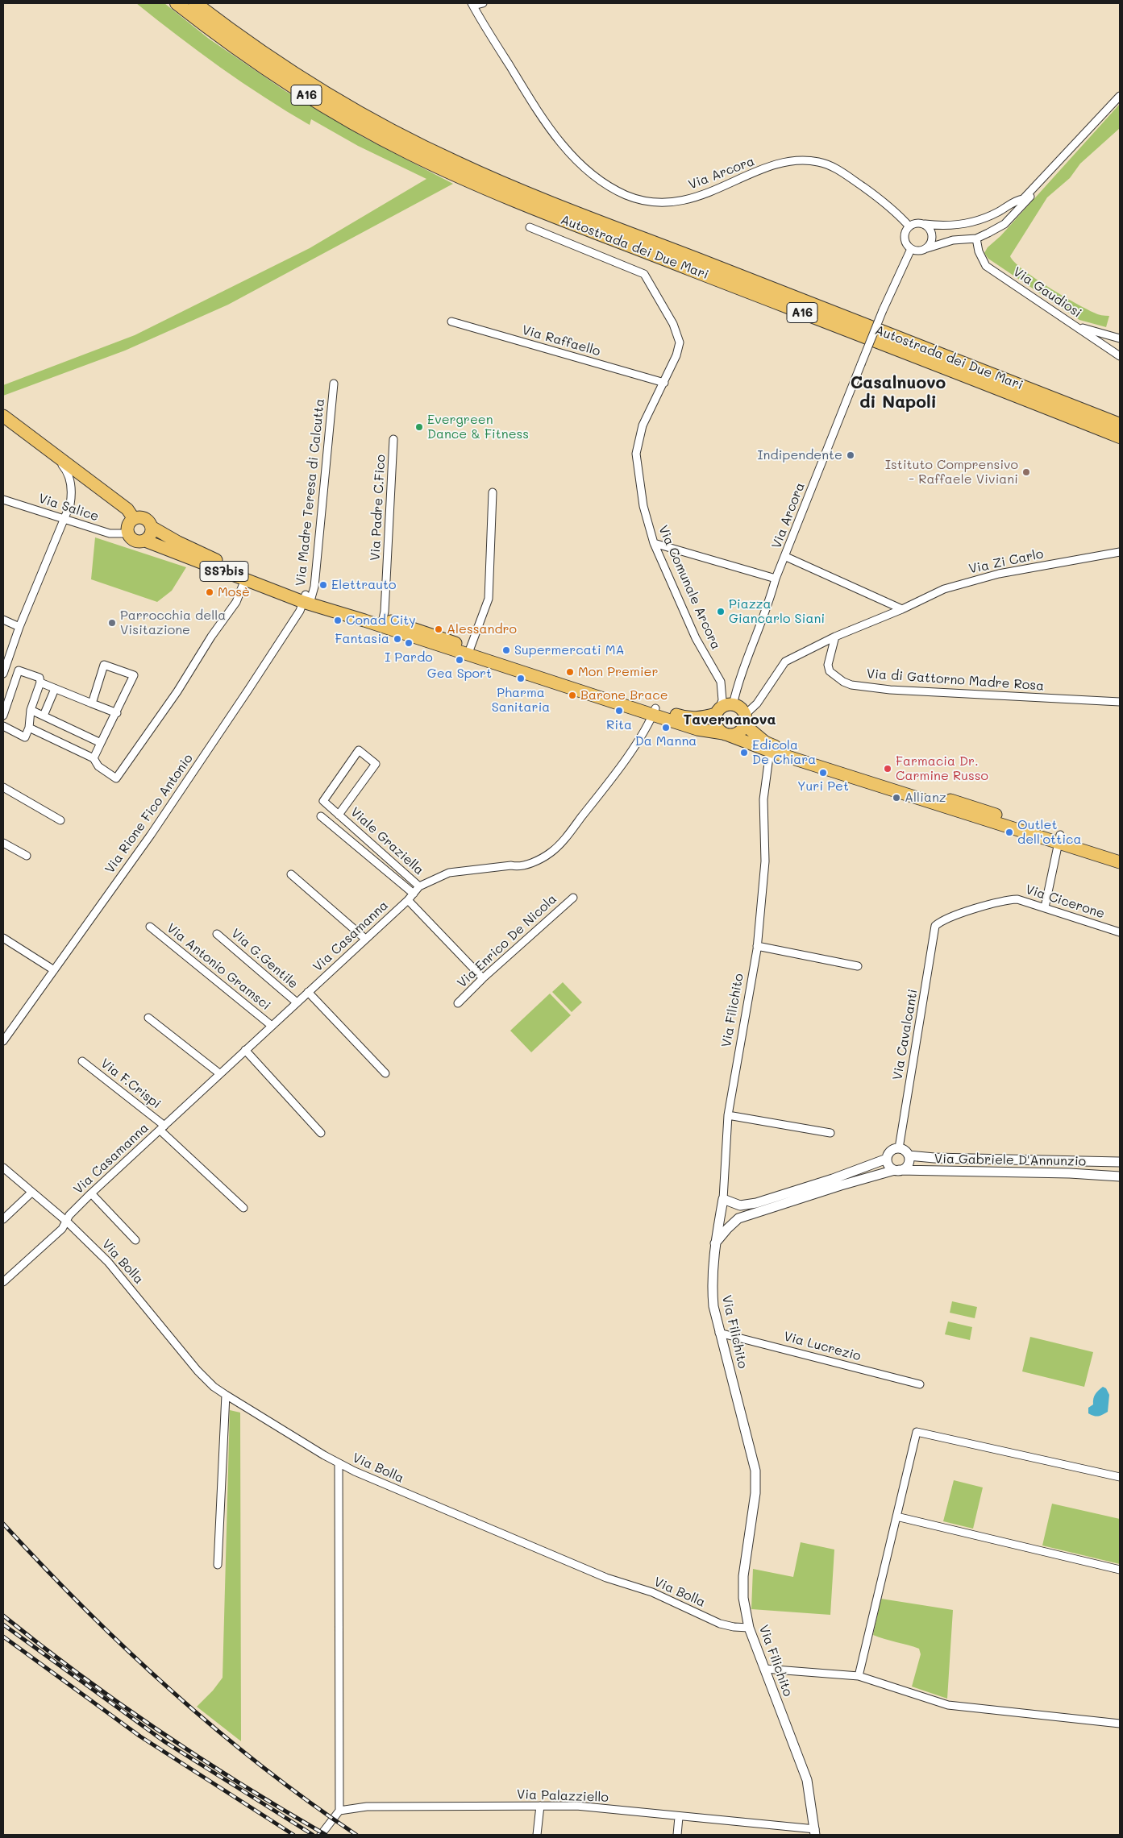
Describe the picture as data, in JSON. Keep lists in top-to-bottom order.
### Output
{
  "streets": {
    "highway": ["A16", "Autostrada dei Due Mari"],
    "main road": ["SS7bis"],
    "street": [
      "Via Arcora",
      "Via Gaudiosi",
      "Via Raffaello",
      "Via Madre Teresa di Calcutta",
      "Via Salice",
      "Via Padre C.Fico",
      "Via Zi Carlo",
      "Via Comunale Arcora",
      "Via di Gattorno Madre Rosa",
      "Via Rione Fico Antonio",
      "Viale Graziella",
      "Via Cicerone",
      "Via Casamanna",
      "Via Enrico De Nicola",
      "Via G.Gentile",
      "Via Antonio Gramsci",
      "Via Filichito",
      "Via Cavalcanti",
      "Via F.Crispi",
      "Via Gabriele D'Annunzio",
      "Via Bolla",
      "Via Lucrezio",
      "Via Palazziello"
    ]
  },
  "crossings": [
    ["Via Arcora", "Via Zi Carlo"],
    ["Via Arcora", "SS7bis"],
    ["Via Arcora", "Via Comunale Arcora"],
    ["Via Raffaello", "Via Comunale Arcora"],
    ["Via Madre Teresa di Calcutta", "SS7bis"],
    ["Via Madre Teresa di Calcutta", "Via Rione Fico Antonio"],
    ["Via Salice", "SS7bis"],
    ["Via Padre C.Fico", "SS7bis"],
    ["Via Zi Carlo", "SS7bis"],
    ["Via Zi Carlo", "Via Comunale Arcora"],
    ["Via Zi Carlo", "Via di Gattorno Madre Rosa"],
    ["SS7bis", "Via Comunale Arcora"],
    ["SS7bis", "Via Rione Fico Antonio"],
    ["SS7bis", "Via Filichito"],
    ["Viale Graziella", "Via Casamanna"],
    ["Via Cicerone", "Via Cavalcanti"],
    ["Via Casamanna", "Via G.Gentile"],
    ["Via Casamanna", "Via Antonio Gramsci"],
    ["Via Casamanna", "Via F.Crispi"],
    ["Via Casamanna", "Via Bolla"],
    ["Via Filichito", "Via Gabriele D'Annunzio"],
    ["Via Filichito", "Via Bolla"],
    ["Via Filichito", "Via Lucrezio"],
    ["Via Filichito", "Via Palazziello"],
    ["Via Cavalcanti", "Via Gabriele D'Annunzio"]
  ],
  "districts": ["Casalnuovo di Napoli", "Tavernanova"],
  "places": [
    "Evergreen Dance & Fitness",
    "Indipendente",
    "Istituto Comprensivo - Raffaele Viviani",
    "Elettrauto",
    "Mosè",
    "Piazza Giancarlo Siani",
    "Conad City",
    "Parrocchia della Visitazione",
    "Alessandro",
    "Fantasia",
    "I Pardo",
    "Supermercati MA",
    "Gea Sport",
    "Mon Premier",
    "Pharma Sanitaria",
    "Barone Brace",
    "Rita",
    "Da Manna",
    "Edicola De Chiara",
    "Farmacia Dr. Carmine Russo",
    "Yuri Pet",
    "Allianz",
    "Outlet dell'ottica"
  ]
}
